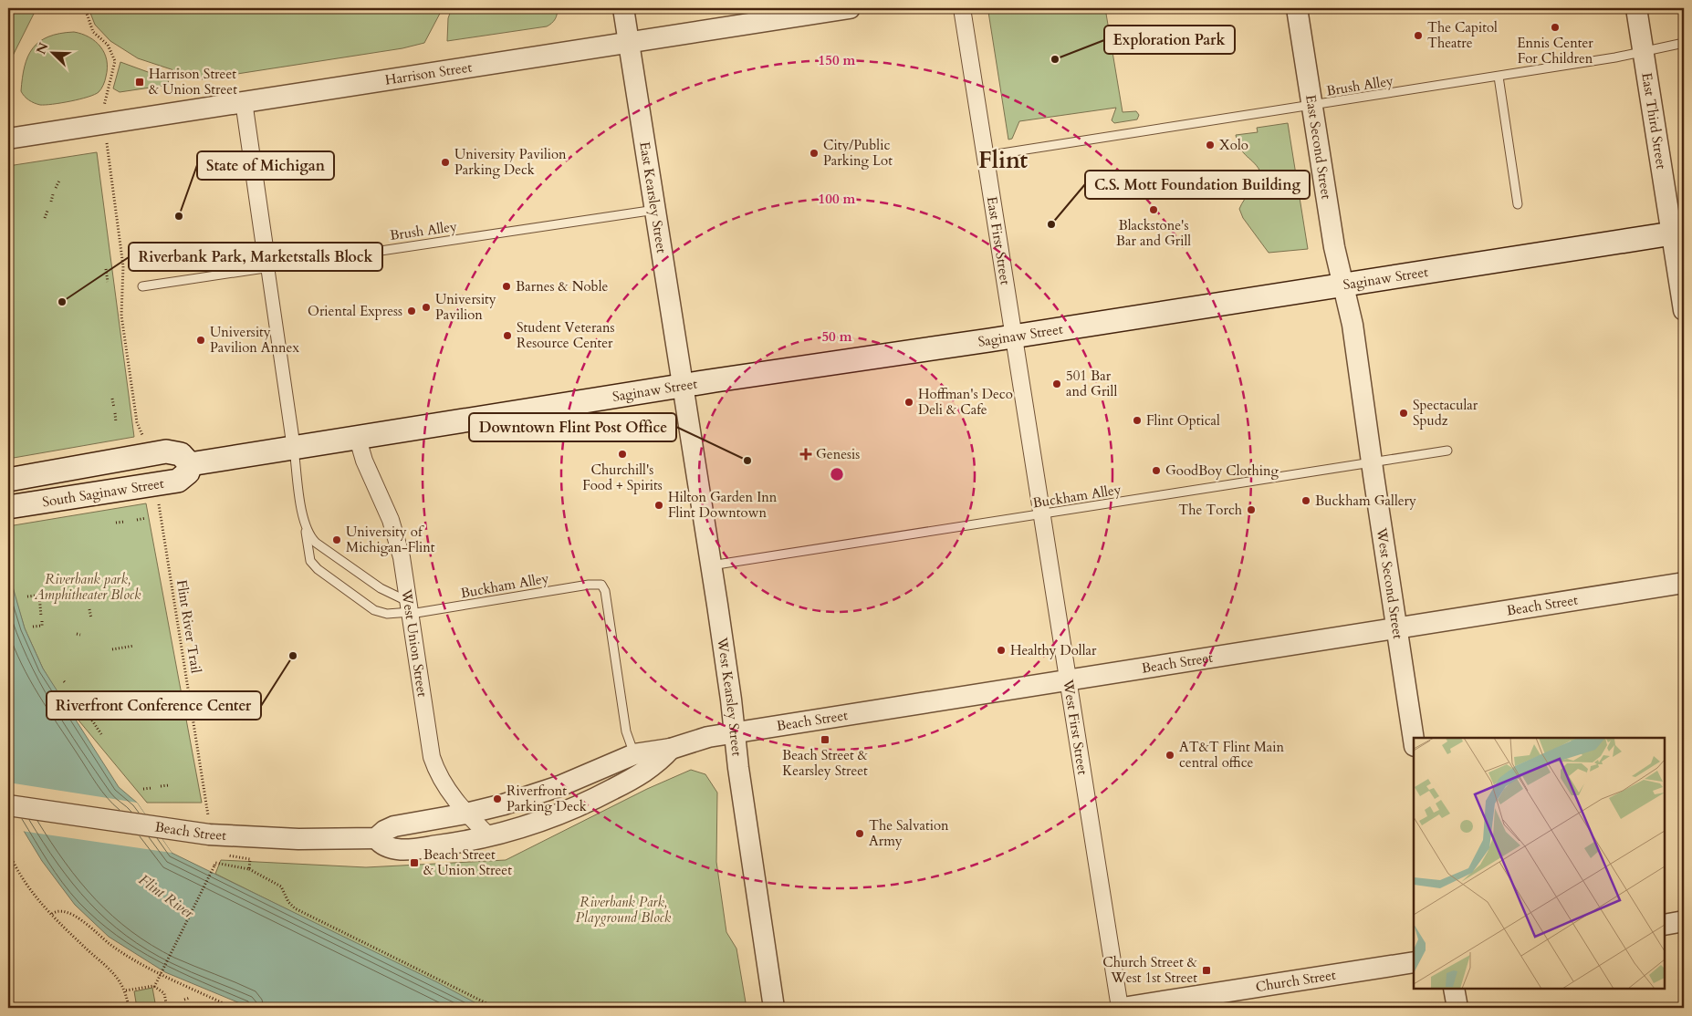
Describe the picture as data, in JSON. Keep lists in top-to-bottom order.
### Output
{
  "streets": {
    "main road": ["Saginaw Street", "South Saginaw Street"],
    "street": [
      "Harrison Street",
      "East Third Street",
      "East Second Street",
      "East Kearsley Street",
      "East First Street",
      "West Second Street",
      "Beach Street",
      "West Union Street",
      "West Kearsley Street",
      "West First Street",
      "Church Street"
    ],
    "lane": ["Brush Alley", "Buckham Alley"],
    "path": ["Flint River Trail"]
  },
  "crossings": [
    ["Harrison Street", "East Kearsley Street"],
    ["Brush Alley", "East Third Street"],
    ["Brush Alley", "East Second Street"],
    ["Brush Alley", "East Kearsley Street"],
    ["Brush Alley", "East First Street"],
    ["East Third Street", "Saginaw Street"],
    ["East Second Street", "Saginaw Street"],
    ["East Second Street", "West Second Street"],
    ["East Kearsley Street", "Saginaw Street"],
    ["East Kearsley Street", "West Kearsley Street"],
    ["East First Street", "Saginaw Street"],
    ["East First Street", "West First Street"],
    ["Saginaw Street", "West Second Street"],
    ["Saginaw Street", "West Union Street"],
    ["Saginaw Street", "West Kearsley Street"],
    ["Saginaw Street", "West First Street"],
    ["Buckham Alley", "West Second Street"],
    ["Buckham Alley", "Beach Street"],
    ["Buckham Alley", "West Union Street"],
    ["Buckham Alley", "West Kearsley Street"],
    ["Buckham Alley", "West First Street"],
    ["West Second Street", "Beach Street"],
    ["Beach Street", "West Union Street"],
    ["Beach Street", "West Kearsley Street"],
    ["Beach Street", "West First Street"],
    ["West First Street", "Church Street"]
  ],
  "districts": ["Flint"],
  "water": ["Flint River"],
  "parks": ["Riverbank park, Amphitheater Block", "Riverbank Park, Playground Block"],
  "places": {
    "other": [
      "Ennis Center For Children",
      "The Capitol Theatre",
      "Exploration Park",
      "Xolo",
      "City/Public Parking Lot",
      "University Pavilion Parking Deck",
      "Blackstone's Bar and Grill",
      "State of Michigan",
      "C.S. Mott Foundation Building",
      "Barnes & Noble",
      "Riverbank Park, Marketstalls Block",
      "University Pavilion",
      "Oriental Express",
      "Student Veterans Resource Center",
      "University Pavilion Annex",
      "501 Bar and Grill",
      "Hoffman's Deco Deli & Cafe",
      "Spectacular Spudz",
      "Flint Optical",
      "Churchill's Food + Spirits",
      "Downtown Flint Post Office",
      "GoodBoy Clothing",
      "Buckham Gallery",
      "Hilton Garden Inn Flint Downtown",
      "The Torch",
      "University of Michigan-Flint",
      "Healthy Dollar",
      "Riverfront Conference Center",
      "AT&T Flint Main central office",
      "Riverfront Parking Deck",
      "The Salvation Army"
    ],
    "transit": [
      "Harrison Street & Union Street",
      "Beach Street & Kearsley Street",
      "Beach Street & Union Street",
      "Church Street & West 1st Street"
    ],
    "health": ["Genesis"]
  },
  "north": "top left",
  "rings": ["150 m", "100 m", "50 m"]
}
